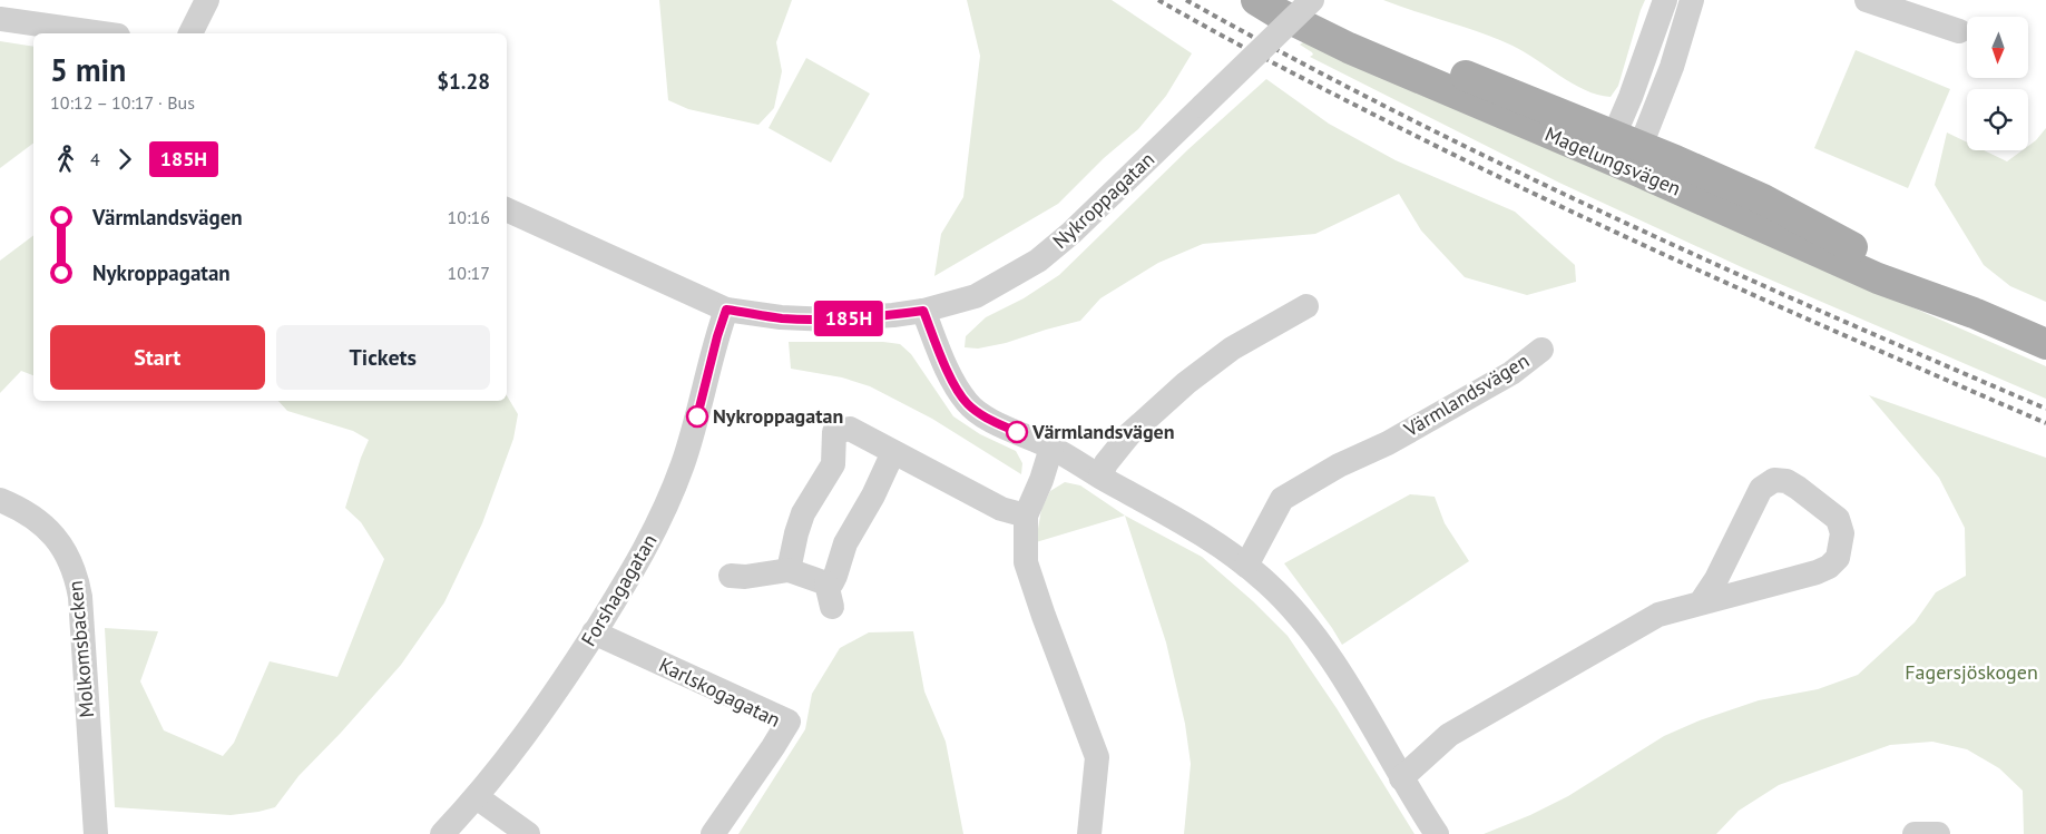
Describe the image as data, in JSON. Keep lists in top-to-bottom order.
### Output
{
  "streets": {
    "main road": ["Magelungsvägen"],
    "street": [
      "Nykroppagatan",
      "Värmlandsvägen",
      "Forshagagatan",
      "Molkomsbacken",
      "Karlskogagatan"
    ]
  },
  "crossings": [
    ["Nykroppagatan", "Forshagagatan"],
    ["Forshagagatan", "Karlskogagatan"]
  ],
  "parks": ["Fagersjöskogen"],
  "places": ["Nykroppagatan", "Värmlandsvägen"],
  "lines": ["bus line 185H"],
  "north": "bottom",
  "page": {
    "on_map": "185H",
    "heading": ["5 min", "10:12 – 10:17 · Bus", "$1.28"],
    "legs": ["4", "185H"],
    "list": [
      {
        "name": "Värmlandsvägen",
        "value": "10:16"
      },
      {
        "name": "Nykroppagatan",
        "value": "10:17"
      }
    ],
    "buttons": ["Start", "Tickets"]
  }
}
